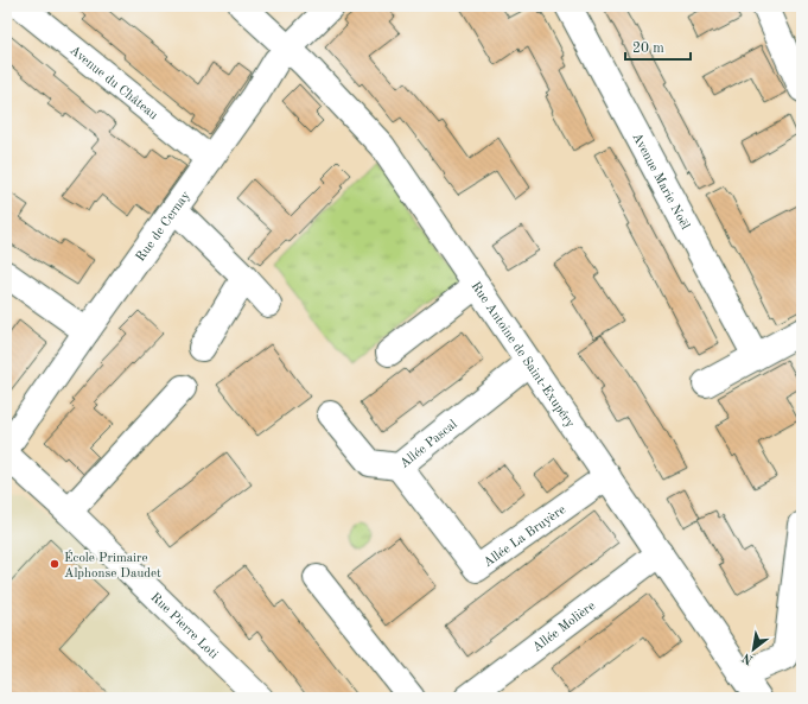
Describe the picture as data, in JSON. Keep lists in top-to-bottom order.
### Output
{
  "streets": {
    "street": [
      "Avenue du Château",
      "Avenue Marie Noël",
      "Rue de Cernay",
      "Rue Antoine de Saint-Exupéry",
      "Allée Pascal",
      "Allée La Bruyère",
      "Rue Pierre Loti",
      "Allée Molière"
    ]
  },
  "crossings": [
    ["Avenue du Château", "Rue de Cernay"],
    ["Rue de Cernay", "Rue Antoine de Saint-Exupéry"],
    ["Rue de Cernay", "Rue Pierre Loti"],
    ["Rue Antoine de Saint-Exupéry", "Allée Pascal"],
    ["Rue Antoine de Saint-Exupéry", "Allée La Bruyère"],
    ["Rue Antoine de Saint-Exupéry", "Allée Molière"],
    ["Allée Pascal", "Allée La Bruyère"]
  ],
  "places": ["École Primaire Alphonse Daudet"],
  "scale_bar": "20 m",
  "north": "bottom left"
}
